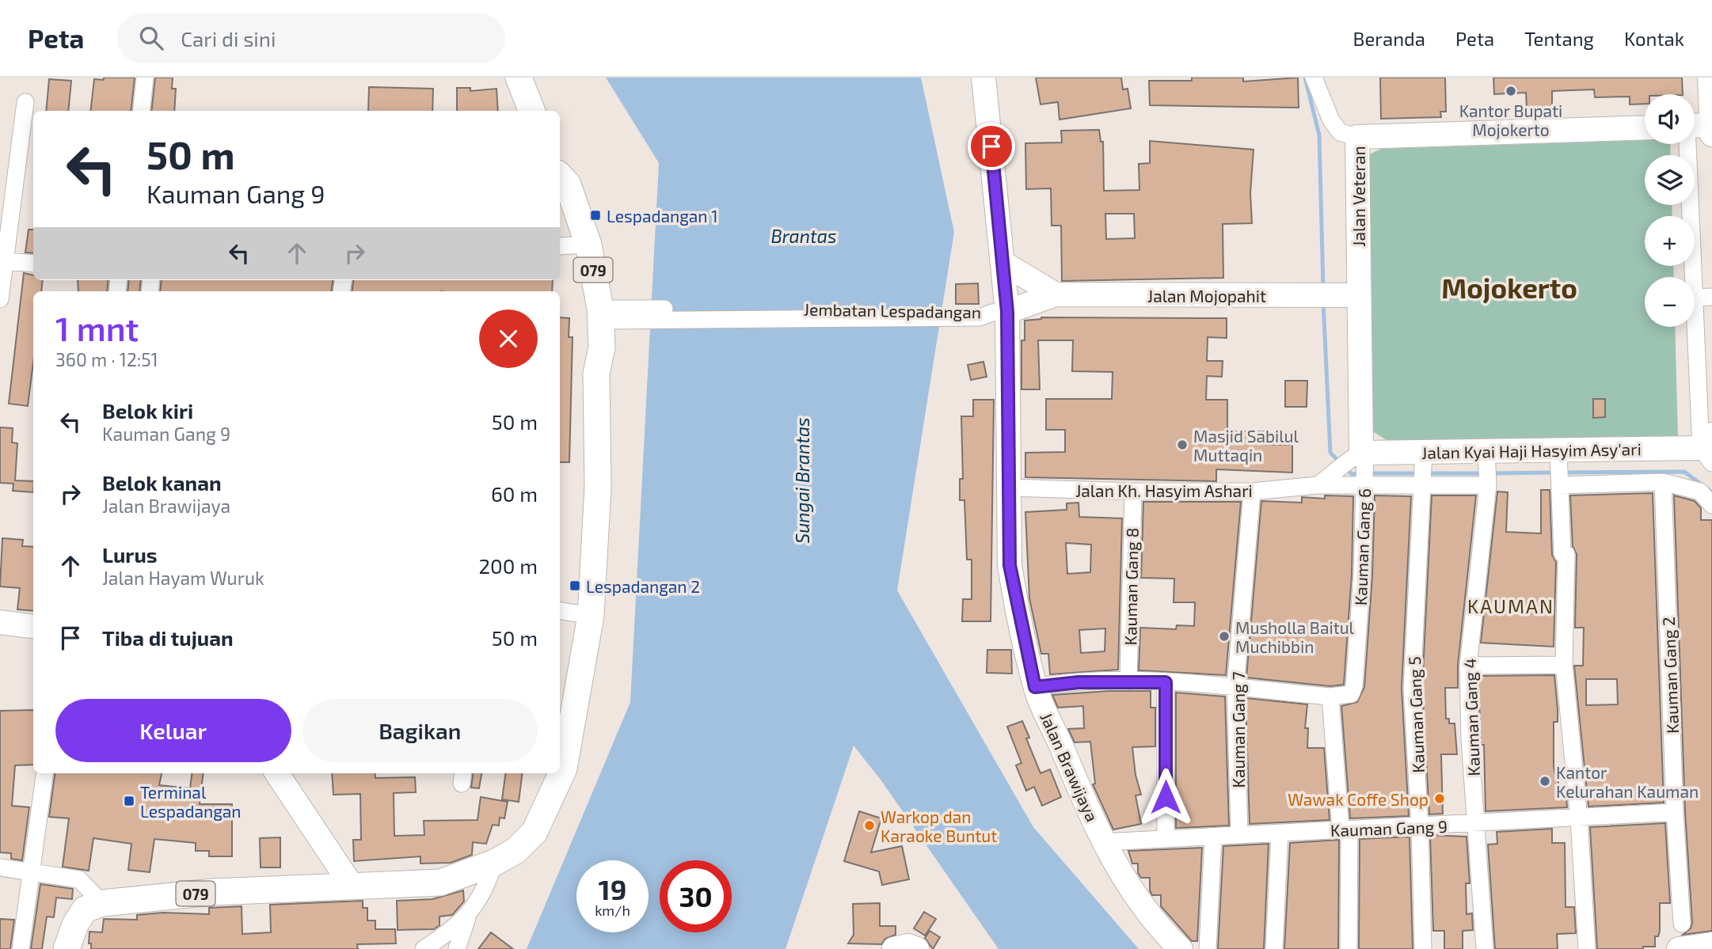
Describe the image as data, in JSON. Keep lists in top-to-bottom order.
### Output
{
  "streets": {
    "main road": ["079"],
    "street": [
      "Jalan Veteran",
      "Jalan Mojopahit",
      "Jembatan Lespadangan",
      "Jalan Kyai Haji Hasyim Asy'ari",
      "Jalan Kh. Hasyim Ashari",
      "Kauman Gang 6",
      "Kauman Gang 8",
      "Kauman Gang 2",
      "Kauman Gang 5",
      "Kauman Gang 4",
      "Kauman Gang 7",
      "Jalan Brawijaya",
      "Kauman Gang 9"
    ]
  },
  "crossings": [
    ["Jalan Veteran", "Jalan Mojopahit"],
    ["Jalan Veteran", "Jalan Kyai Haji Hasyim Asy'ari"],
    ["Jalan Veteran", "Jalan Kh. Hasyim Ashari"],
    ["Jalan Veteran", "Kauman Gang 6"],
    ["079", "Jembatan Lespadangan"],
    ["Jalan Mojopahit", "Jembatan Lespadangan"],
    ["Jalan Mojopahit", "Jalan Brawijaya"],
    ["Jembatan Lespadangan", "Jalan Brawijaya"],
    ["Jalan Kyai Haji Hasyim Asy'ari", "Jalan Kh. Hasyim Ashari"],
    ["Jalan Kyai Haji Hasyim Asy'ari", "Kauman Gang 6"],
    ["Jalan Kyai Haji Hasyim Asy'ari", "Kauman Gang 5"],
    ["Jalan Kyai Haji Hasyim Asy'ari", "Kauman Gang 4"],
    ["Jalan Kh. Hasyim Ashari", "Kauman Gang 6"],
    ["Jalan Kh. Hasyim Ashari", "Kauman Gang 8"],
    ["Jalan Kh. Hasyim Ashari", "Kauman Gang 5"],
    ["Jalan Kh. Hasyim Ashari", "Kauman Gang 4"],
    ["Jalan Kh. Hasyim Ashari", "Kauman Gang 7"],
    ["Jalan Kh. Hasyim Ashari", "Jalan Brawijaya"],
    ["Kauman Gang 2", "Kauman Gang 9"],
    ["Kauman Gang 5", "Kauman Gang 9"],
    ["Kauman Gang 4", "Kauman Gang 9"],
    ["Kauman Gang 7", "Kauman Gang 9"],
    ["Jalan Brawijaya", "Kauman Gang 9"]
  ],
  "districts": ["Mojokerto", "KAUMAN"],
  "water": ["Brantas", "Sungai Brantas"],
  "places": {
    "other": [
      "Kantor Bupati Mojokerto",
      "Masjid Sabilul Muttaqin",
      "Musholla Baitul Muchibbin",
      "Kantor Kelurahan Kauman",
      "Wawak Coffe Shop",
      "Warkop dan Karaoke Buntut"
    ],
    "transit": ["Lespadangan 1", "Lespadangan 2", "Terminal Lespadangan"]
  },
  "page": {
    "header": "Peta",
    "search": "Cari di sini",
    "nav": [
      "Beranda",
      "Peta",
      "Tentang",
      "Kontak"
    ],
    "map_buttons": ["+", "−"],
    "turn": ["50 m", "Kauman Gang 9"],
    "heading": ["1 mnt", "360 m · 12:51"],
    "list": [
      {
        "name": "Belok kiri",
        "note": "Kauman Gang 9",
        "value": "50 m"
      },
      {
        "name": "Belok kanan",
        "note": "Jalan Brawijaya",
        "value": "60 m"
      },
      {
        "name": "Lurus",
        "note": "Jalan Hayam Wuruk",
        "value": "200 m"
      },
      {
        "name": "Tiba di tujuan",
        "value": "50 m"
      }
    ],
    "buttons": ["Keluar", "Bagikan"],
    "speed": "19 km/h",
    "limit": "30"
  }
}
